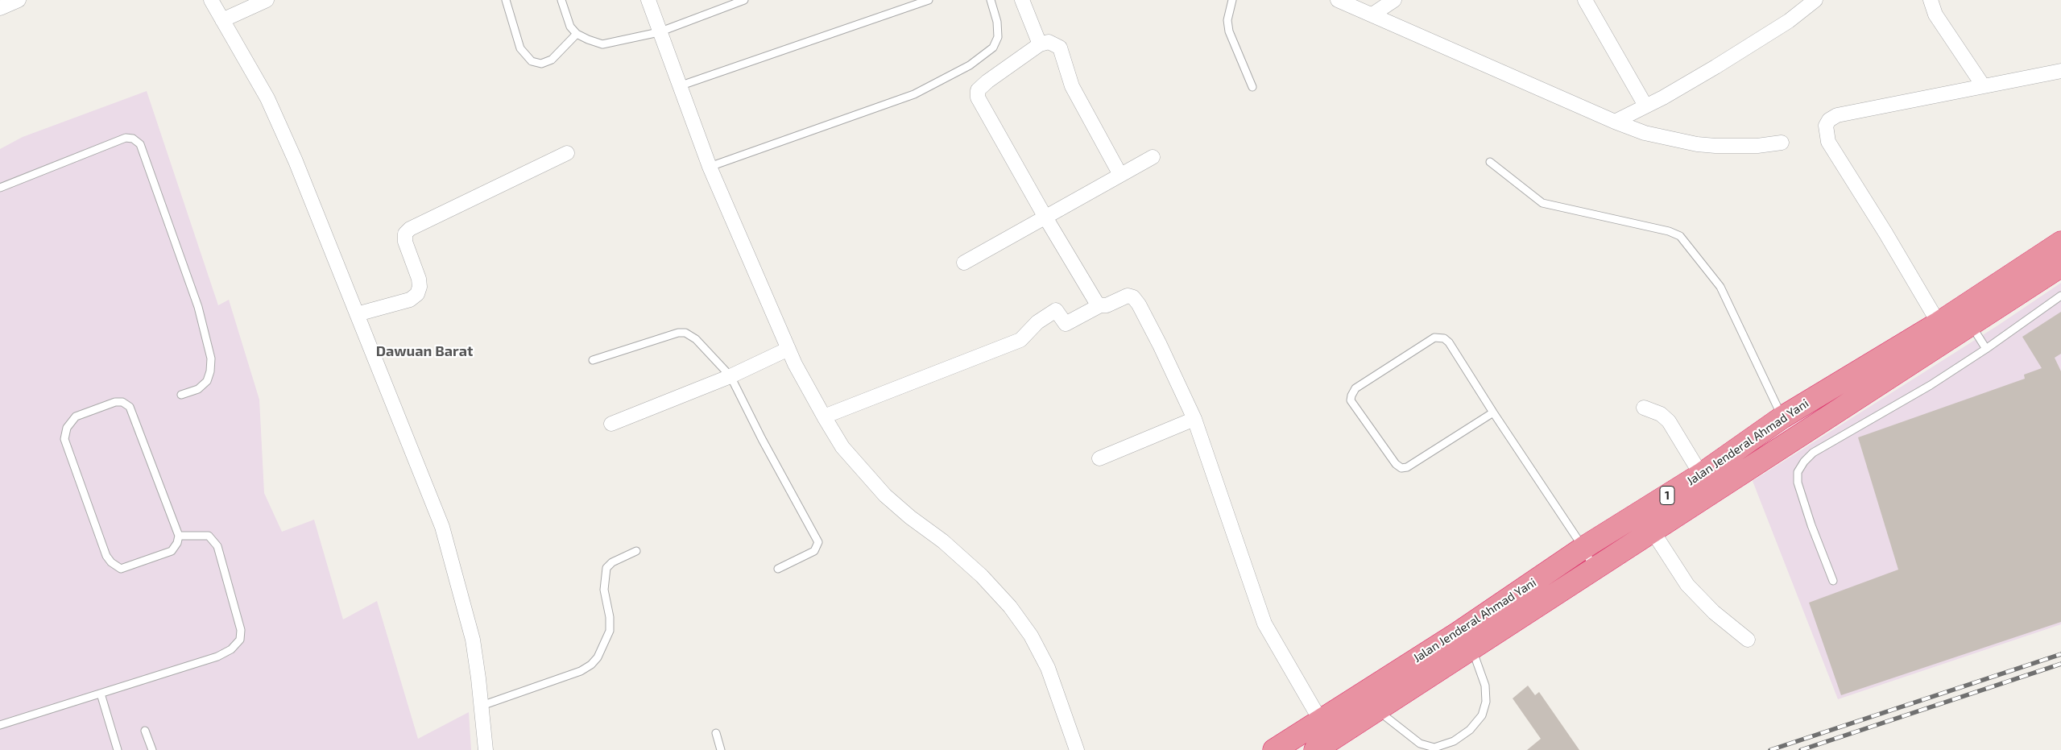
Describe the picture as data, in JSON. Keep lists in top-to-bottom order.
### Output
{
  "streets": {
    "highway": ["Jalan Jenderal Ahmad Yani", "1"]
  },
  "districts": ["Dawuan Barat"]
}
